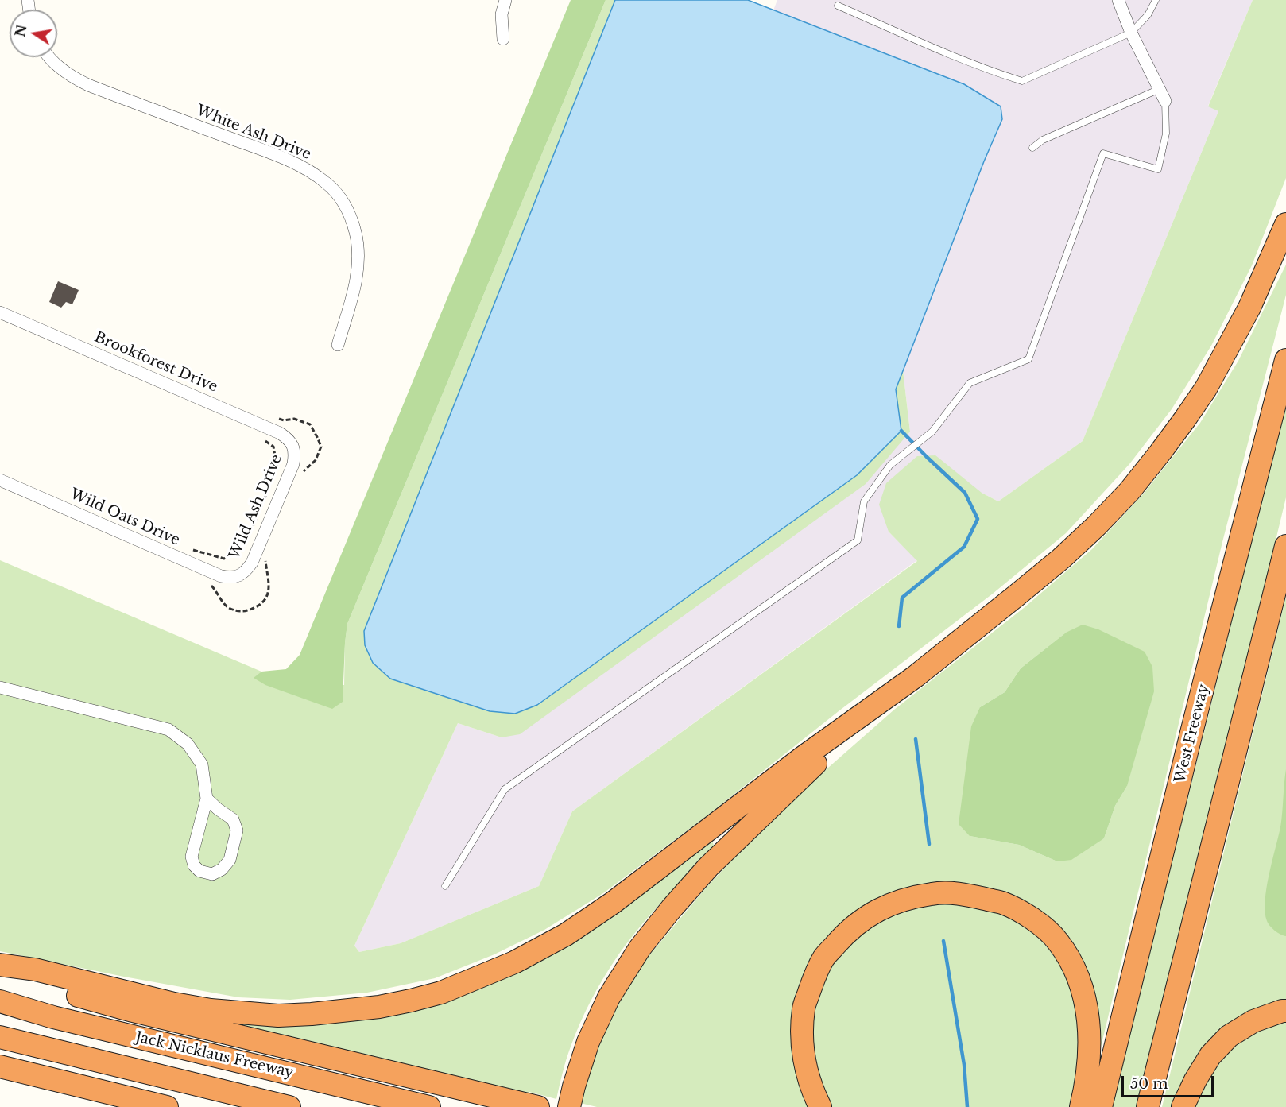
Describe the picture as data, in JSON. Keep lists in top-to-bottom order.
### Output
{
  "streets": {
    "highway": ["West Freeway", "Jack Nicklaus Freeway"],
    "street": [
      "White Ash Drive",
      "Brookforest Drive",
      "Wild Ash Drive",
      "Wild Oats Drive"
    ]
  },
  "crossings": [
    ["Brookforest Drive", "Wild Ash Drive"],
    ["Wild Ash Drive", "Wild Oats Drive"]
  ],
  "scale_bar": "50 m",
  "north": "left"
}
